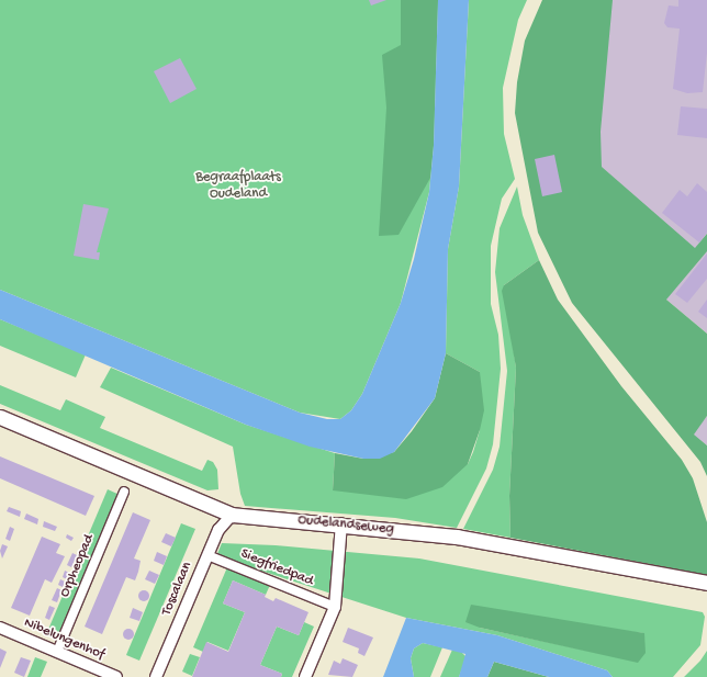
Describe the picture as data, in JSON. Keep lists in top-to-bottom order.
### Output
{
  "streets": {
    "street": [
      "Oudelandseweg",
      "Orpheopad",
      "Siegfriedpad",
      "Toscalaan",
      "Nibelungenhof"
    ]
  },
  "crossings": [
    ["Oudelandseweg", "Toscalaan"],
    ["Orpheopad", "Nibelungenhof"],
    ["Siegfriedpad", "Toscalaan"]
  ],
  "parks": ["Begraafplaats Oudeland"]
}
